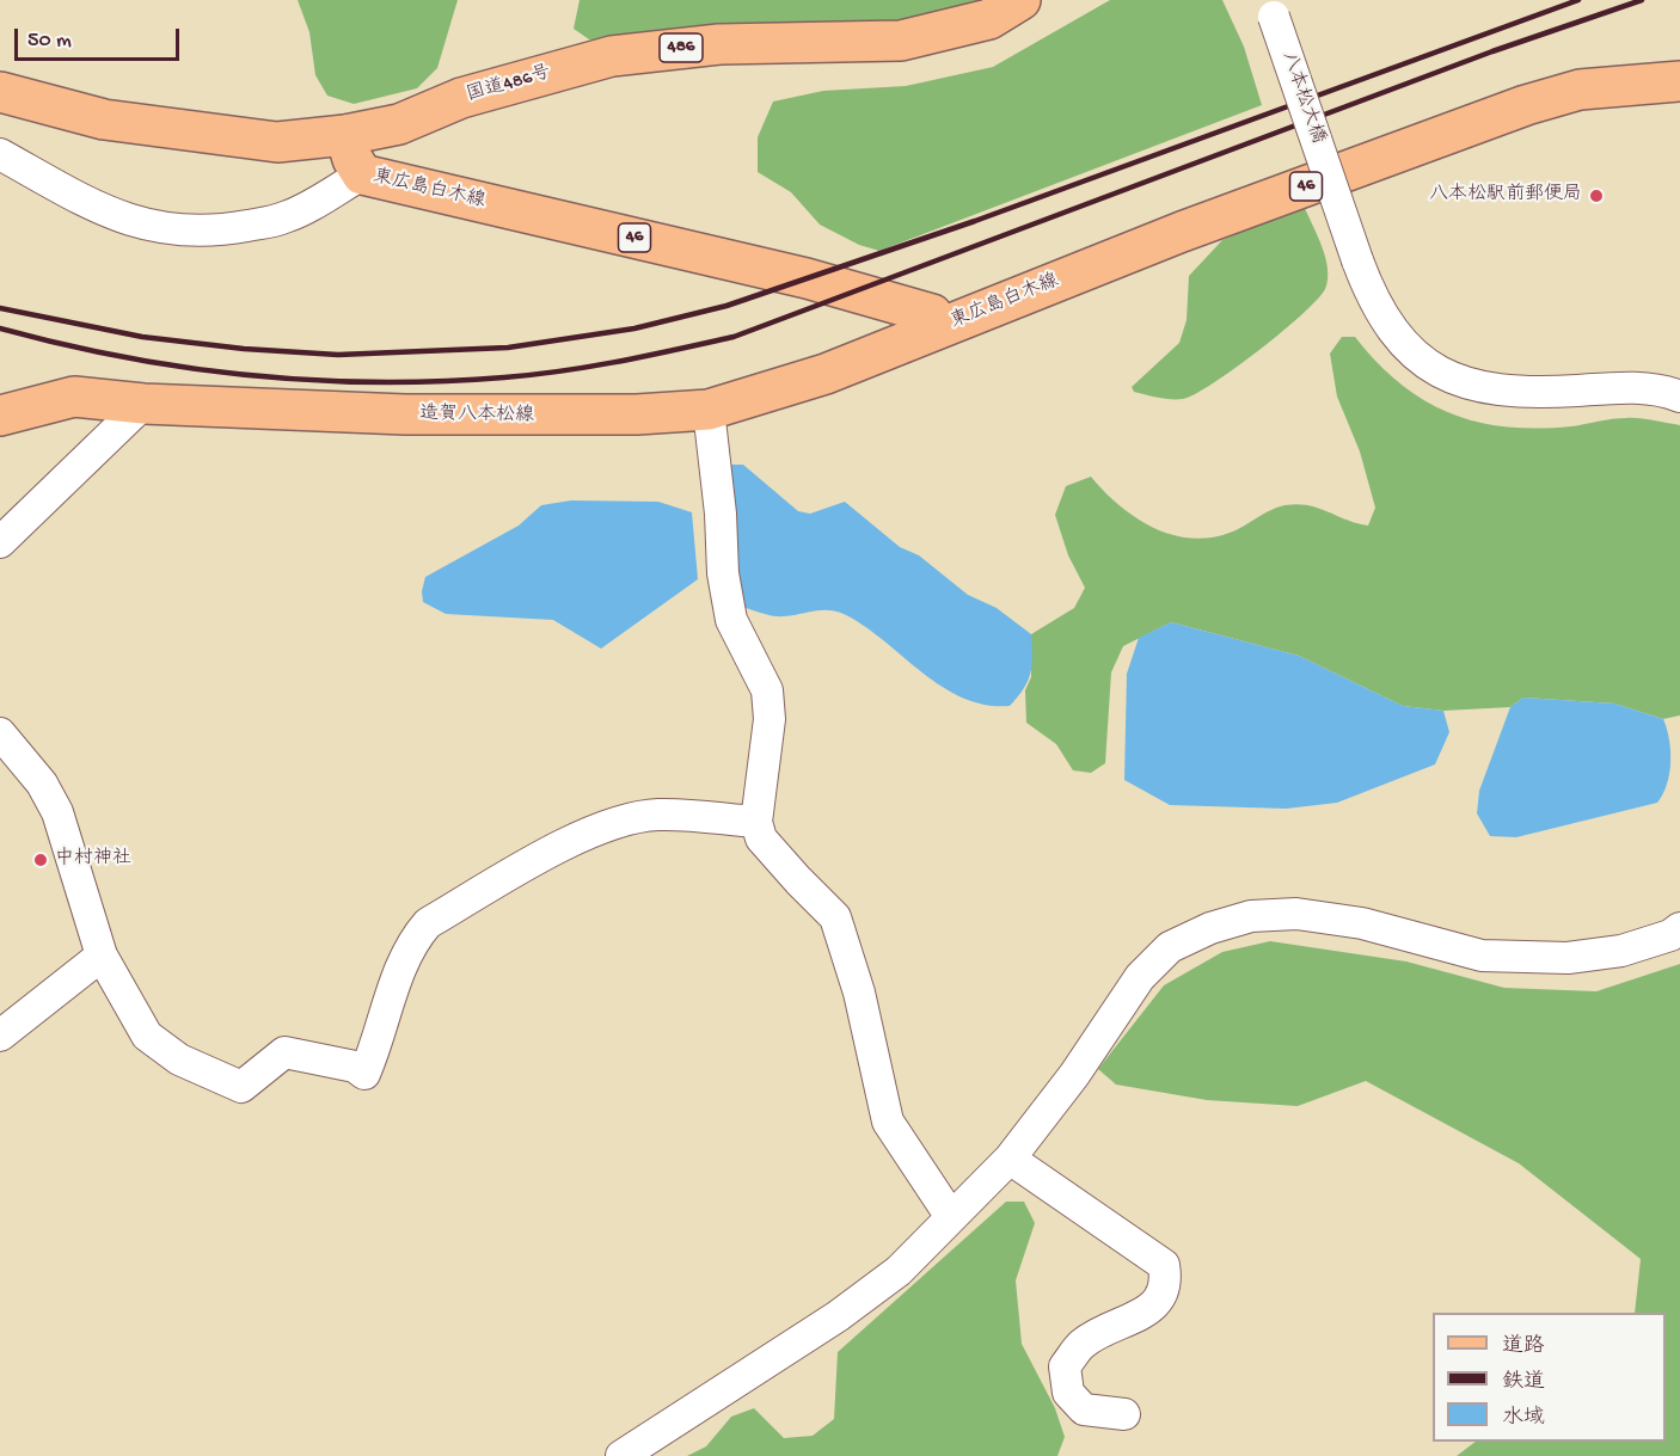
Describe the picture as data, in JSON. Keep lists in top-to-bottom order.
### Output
{
  "streets": {
    "main road": [
      "486",
      "国道486号",
      "46",
      "東広島白木線",
      "造賀八本松線"
    ],
    "street": ["八本松大橋"]
  },
  "crossings": [
    ["国道486号", "東広島白木線"],
    ["東広島白木線", "造賀八本松線"]
  ],
  "places": ["八本松駅前郵便局", "中村神社"],
  "legend": ["道路", "鉄道", "水域"],
  "scale_bar": "50 m"
}
